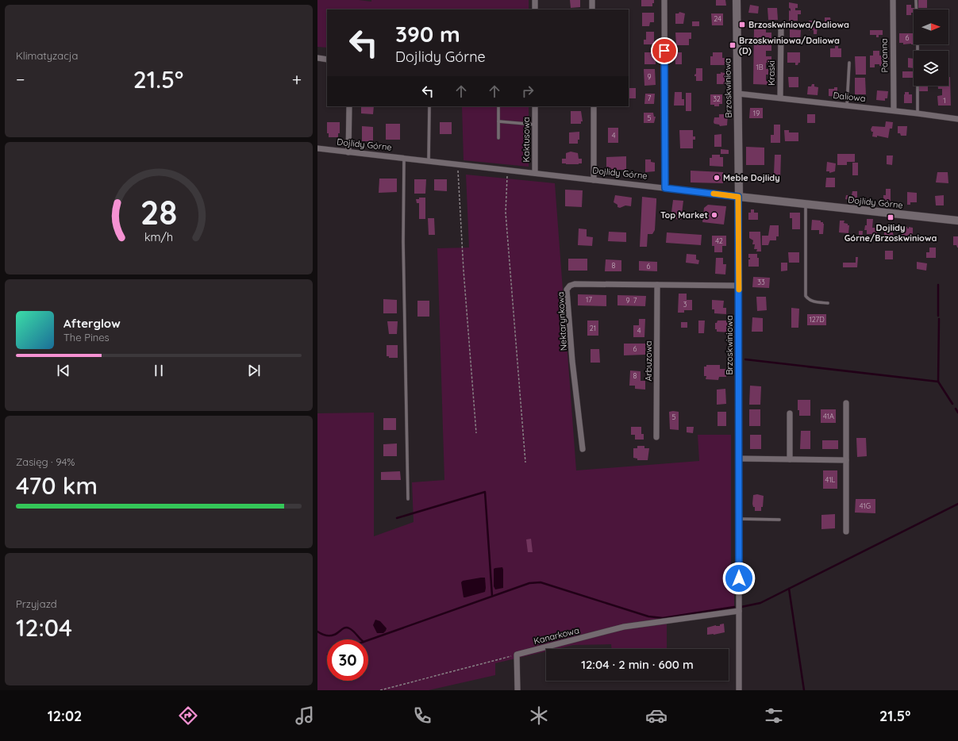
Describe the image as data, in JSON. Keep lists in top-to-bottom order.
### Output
{
  "streets": {
    "street": [
      "Poranna",
      "Kraski",
      "Brzoskwiniowa",
      "Daliowa",
      "Kaktusowa",
      "Dojlidy Górne",
      "Nektarynkowa",
      "Arbuzowa",
      "Kanarkowa"
    ]
  },
  "crossings": [
    ["Poranna", "Daliowa"],
    ["Kraski", "Daliowa"],
    ["Brzoskwiniowa", "Daliowa"],
    ["Brzoskwiniowa", "Dojlidy Górne"],
    ["Brzoskwiniowa", "Nektarynkowa"],
    ["Brzoskwiniowa", "Kanarkowa"],
    ["Kaktusowa", "Dojlidy Górne"],
    ["Nektarynkowa", "Arbuzowa"]
  ],
  "places": {
    "transit": ["Brzoskwiniowa/Daliowa", "Brzoskwiniowa/Daliowa (D)", "Dojlidy Górne/Brzoskwiniowa"],
    "other": ["Meble Dojlidy", "Top Market"]
  },
  "house_numbers": [
    "24",
    "6",
    "1B",
    "9",
    "7",
    "32",
    "1",
    "19",
    "5",
    "4",
    "42",
    "8",
    "6",
    "33",
    "17",
    "9",
    "7",
    "3",
    "127D",
    "21",
    "4",
    "6",
    "8",
    "41A",
    "5",
    "41L",
    "41G"
  ],
  "north": "right",
  "page": {
    "tile": [
      "Klimatyzacja",
      ["Zasięg · 94%", "470 km"],
      ["Przyjazd", "12:04"]
    ],
    "turn": ["390 m", "Dojlidy Górne"],
    "heat": ["−", "21.5°", "+"],
    "song": ["Afterglow", "The Pines"],
    "limit": "30",
    "trip": "12:04 · 2 min · 600 m",
    "tabs": ["12:02", "21.5°"],
    "gauge": ["28", "km/h"]
  }
}
